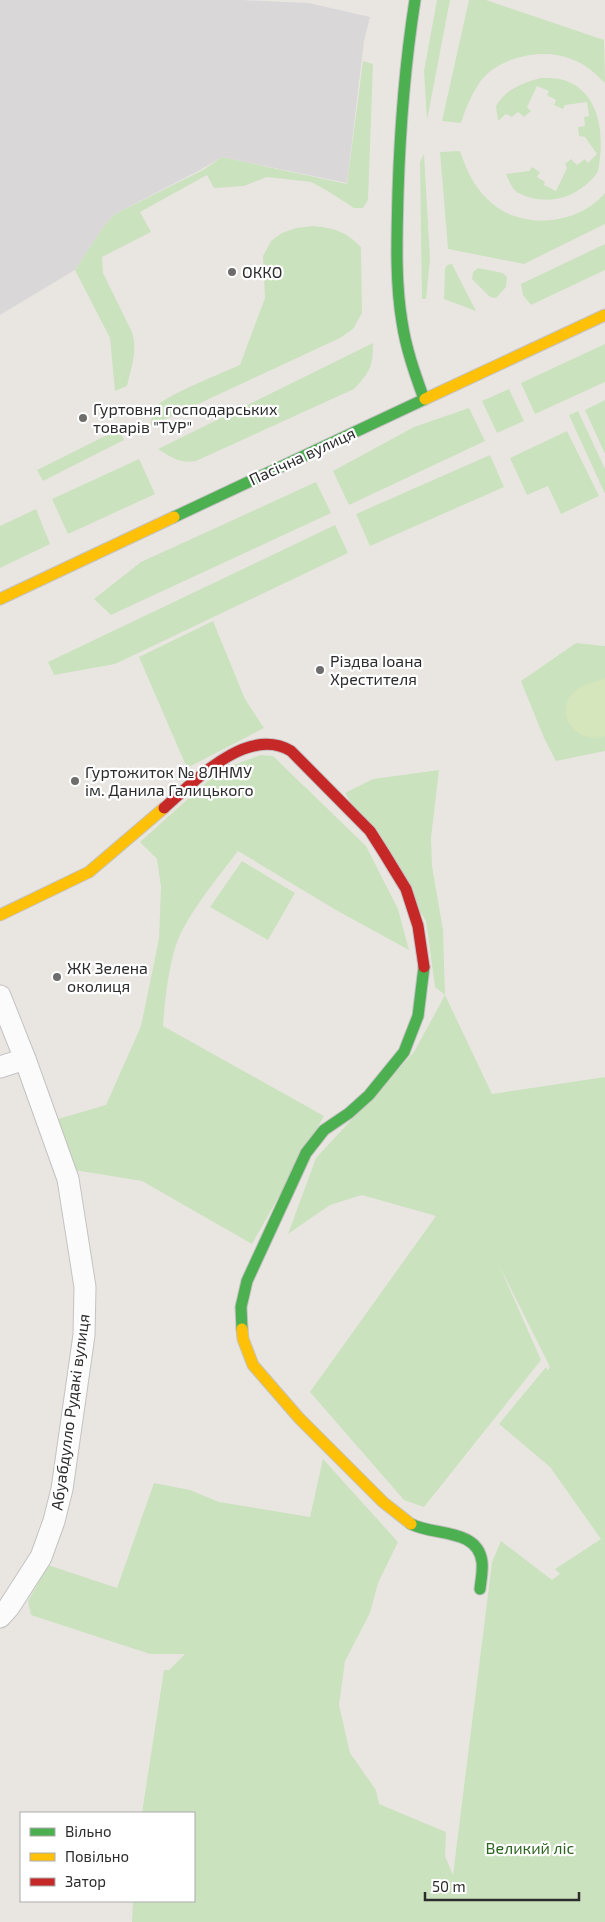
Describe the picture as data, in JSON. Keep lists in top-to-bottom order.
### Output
{
  "streets": {
    "street": ["Пасічна вулиця", "Абуабдулло Рудакі вулиця"]
  },
  "parks": ["Великий ліс"],
  "places": [
    "ОККО",
    "Гуртовня господарських товарів \"ТУР\"",
    "Різдва Іоана Хрестителя",
    "Гуртожиток № 8ЛНМУ ім. Данила Галицького",
    "ЖК Зелена околиця"
  ],
  "legend": ["Вільно", "Повільно", "Затор"],
  "scale_bar": "50 m"
}
